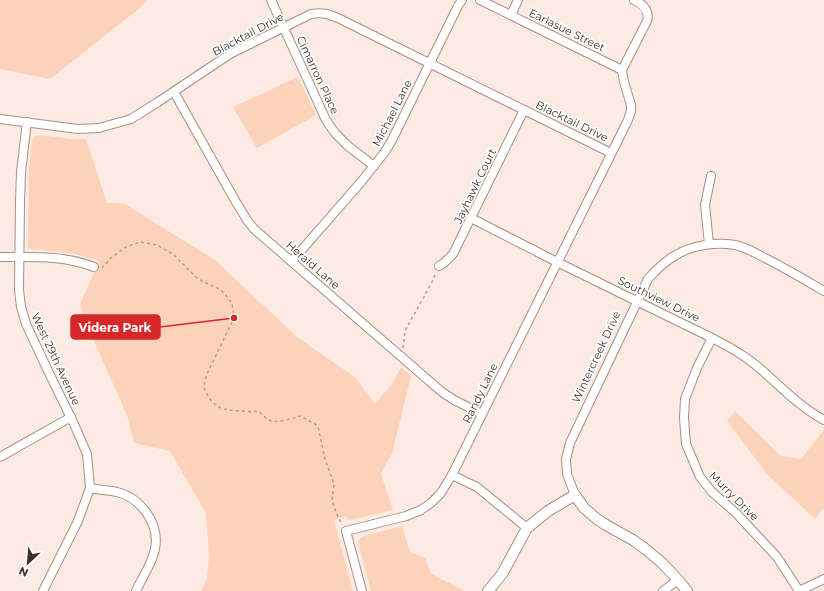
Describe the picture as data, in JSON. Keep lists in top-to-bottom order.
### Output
{
  "streets": {
    "street": [
      "Earlasue Street",
      "Blacktail Drive",
      "Cimarron Place",
      "Michael Lane",
      "Jayhawk Court",
      "Herald Lane",
      "Southview Drive",
      "Wintercreek Drive",
      "West 29th Avenue",
      "Randy Lane",
      "Murry Drive"
    ]
  },
  "crossings": [
    ["Earlasue Street", "Randy Lane"],
    ["Blacktail Drive", "Cimarron Place"],
    ["Blacktail Drive", "Michael Lane"],
    ["Blacktail Drive", "Jayhawk Court"],
    ["Blacktail Drive", "Herald Lane"],
    ["Blacktail Drive", "West 29th Avenue"],
    ["Blacktail Drive", "Randy Lane"],
    ["Cimarron Place", "Michael Lane"],
    ["Michael Lane", "Herald Lane"],
    ["Jayhawk Court", "Southview Drive"],
    ["Herald Lane", "Randy Lane"],
    ["Southview Drive", "Wintercreek Drive"],
    ["Southview Drive", "Randy Lane"],
    ["Southview Drive", "Murry Drive"]
  ],
  "places": ["Videra Park"],
  "north": "bottom left"
}
